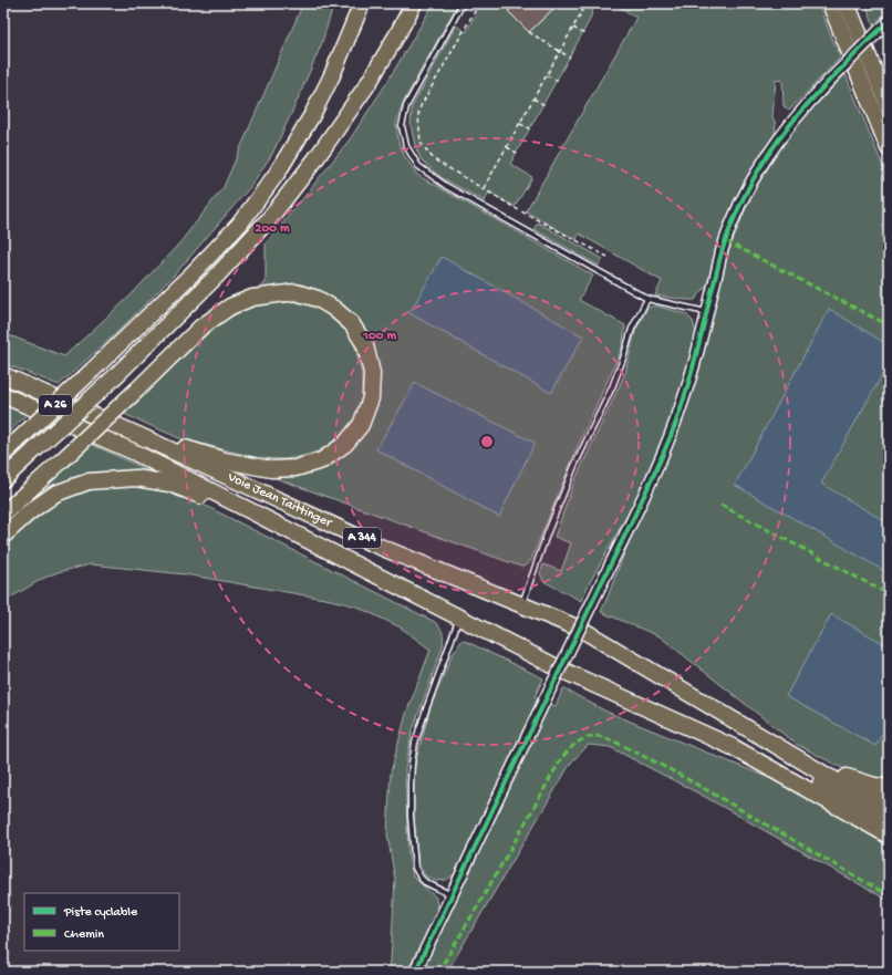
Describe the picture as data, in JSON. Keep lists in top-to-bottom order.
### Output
{
  "streets": {
    "highway": ["A 26", "Voie Jean Taittinger", "A 344"]
  },
  "legend": ["Piste cyclable", "Chemin"],
  "rings": ["200 m", "100 m"]
}
